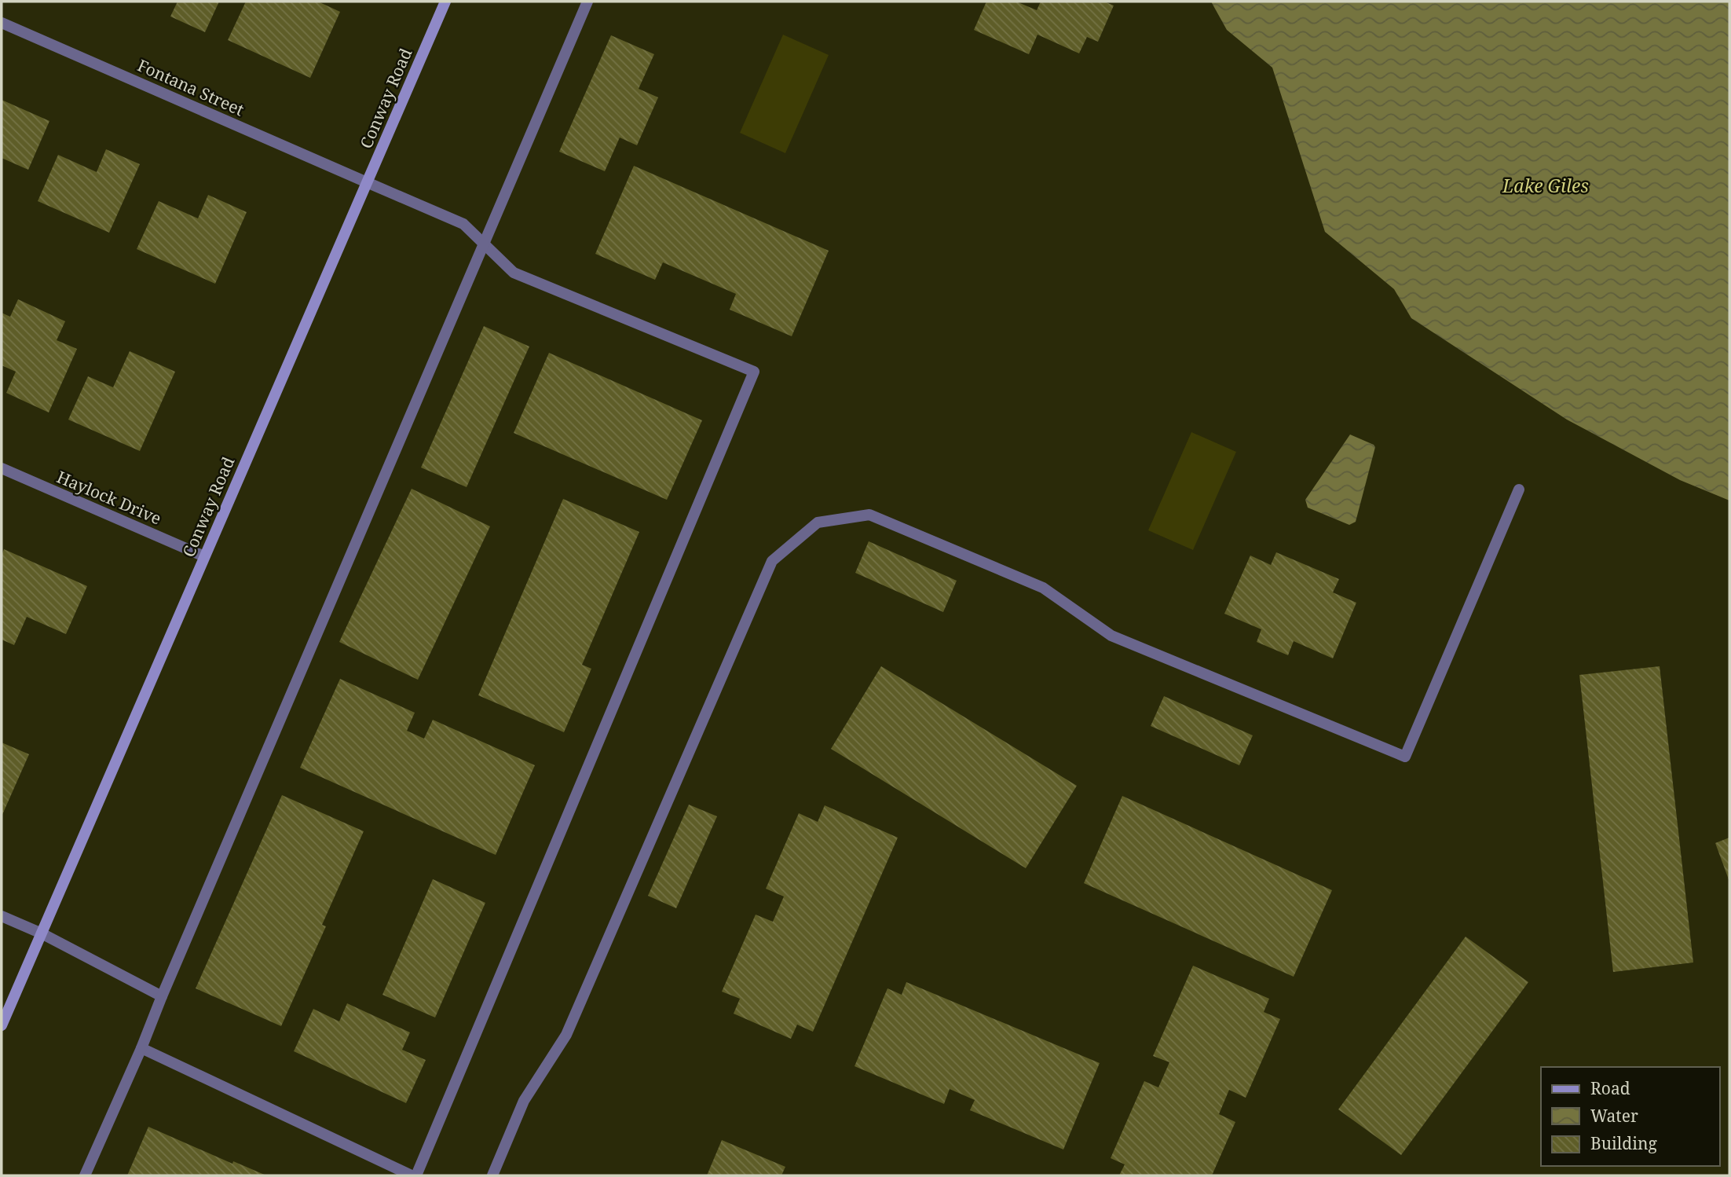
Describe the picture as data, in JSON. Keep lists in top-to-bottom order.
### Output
{
  "streets": {
    "main road": ["Conway Road"],
    "street": ["Fontana Street", "Haylock Drive"]
  },
  "crossings": [
    ["Fontana Street", "Conway Road"],
    ["Conway Road", "Haylock Drive"]
  ],
  "water": ["Lake Giles"],
  "legend": ["Road", "Water", "Building"]
}
